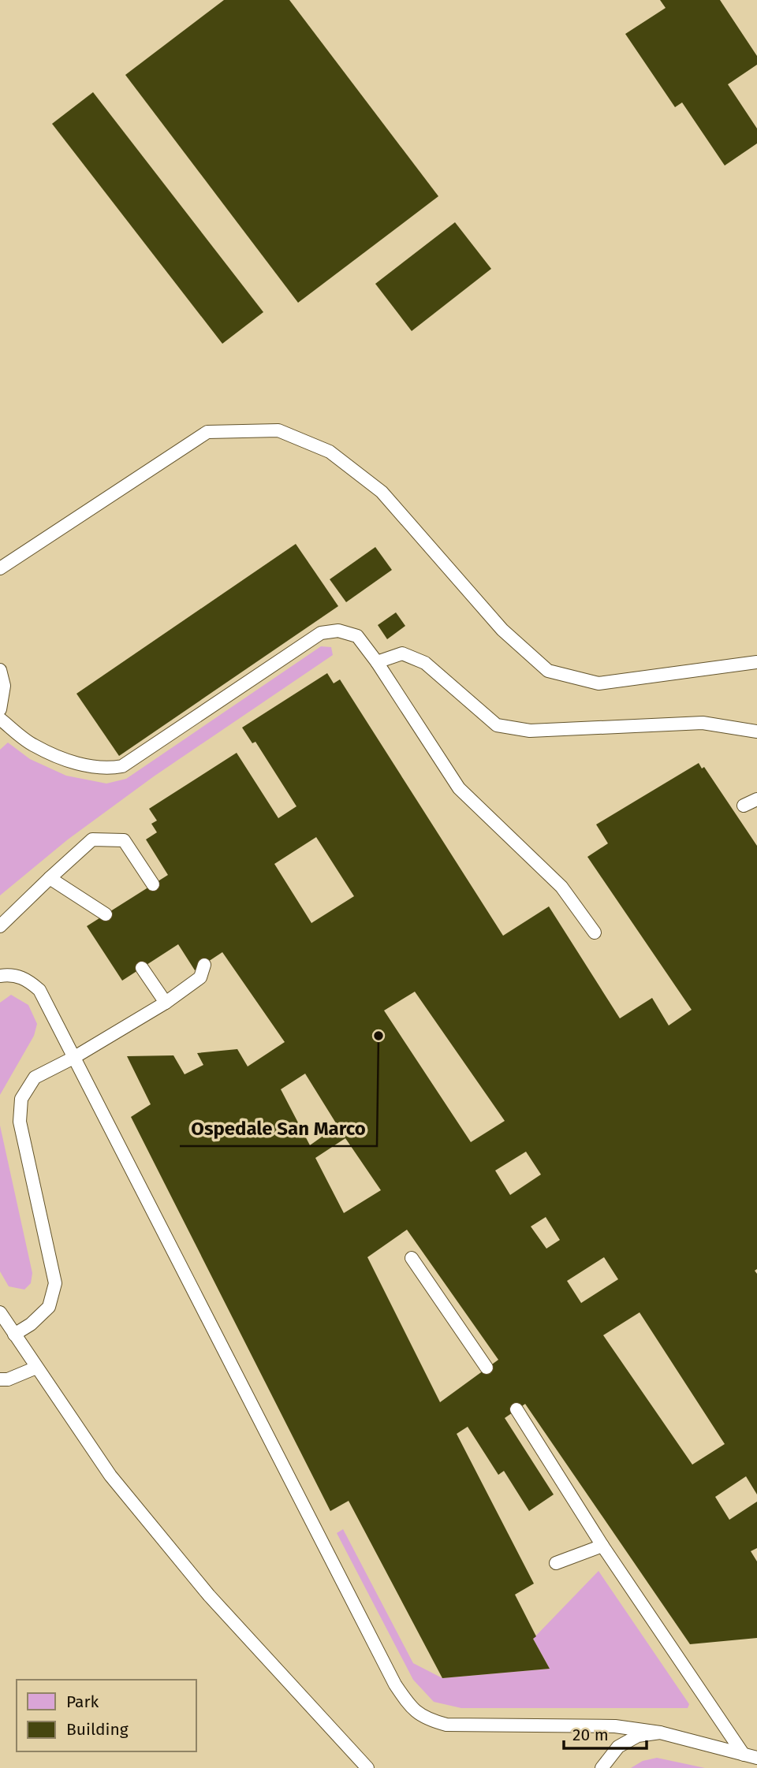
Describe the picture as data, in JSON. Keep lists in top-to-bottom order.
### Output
{
  "places": ["Ospedale San Marco"],
  "legend": ["Park", "Building"],
  "scale_bar": "20 m"
}
